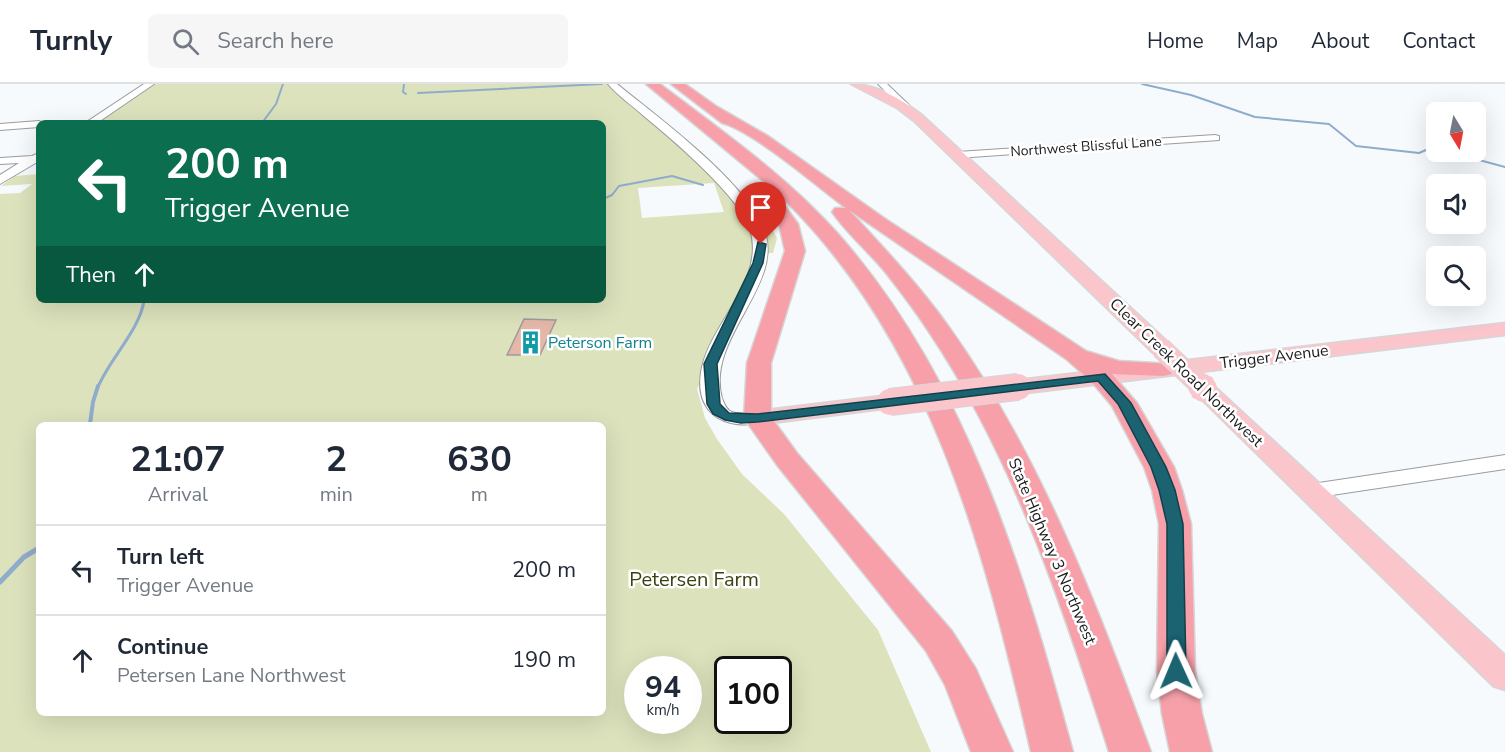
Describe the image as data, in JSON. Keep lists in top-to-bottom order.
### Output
{
  "streets": {
    "highway": ["State Highway 3 Northwest"],
    "main road": ["Trigger Avenue", "Clear Creek Road Northwest"],
    "street": ["Northwest Blissful Lane"]
  },
  "crossings": [
    ["Northwest Blissful Lane", "Clear Creek Road Northwest"],
    ["Trigger Avenue", "Clear Creek Road Northwest"]
  ],
  "parks": ["Petersen Farm"],
  "places": {
    "building": ["Peterson Farm"]
  },
  "north": "bottom",
  "page": {
    "header": "Turnly",
    "search": "Search here",
    "nav": [
      "Home",
      "Map",
      "About",
      "Contact"
    ],
    "turn": ["200 m", "Trigger Avenue"],
    "then": "Then",
    "eta": [
      "21:07",
      "Arrival",
      "2",
      "min",
      "630",
      "m"
    ],
    "list": [
      {
        "name": "Turn left",
        "note": "Trigger Avenue",
        "value": "200 m"
      },
      {
        "name": "Continue",
        "note": "Petersen Lane Northwest",
        "value": "190 m"
      }
    ],
    "speed": "94 km/h",
    "limit": "100"
  }
}
